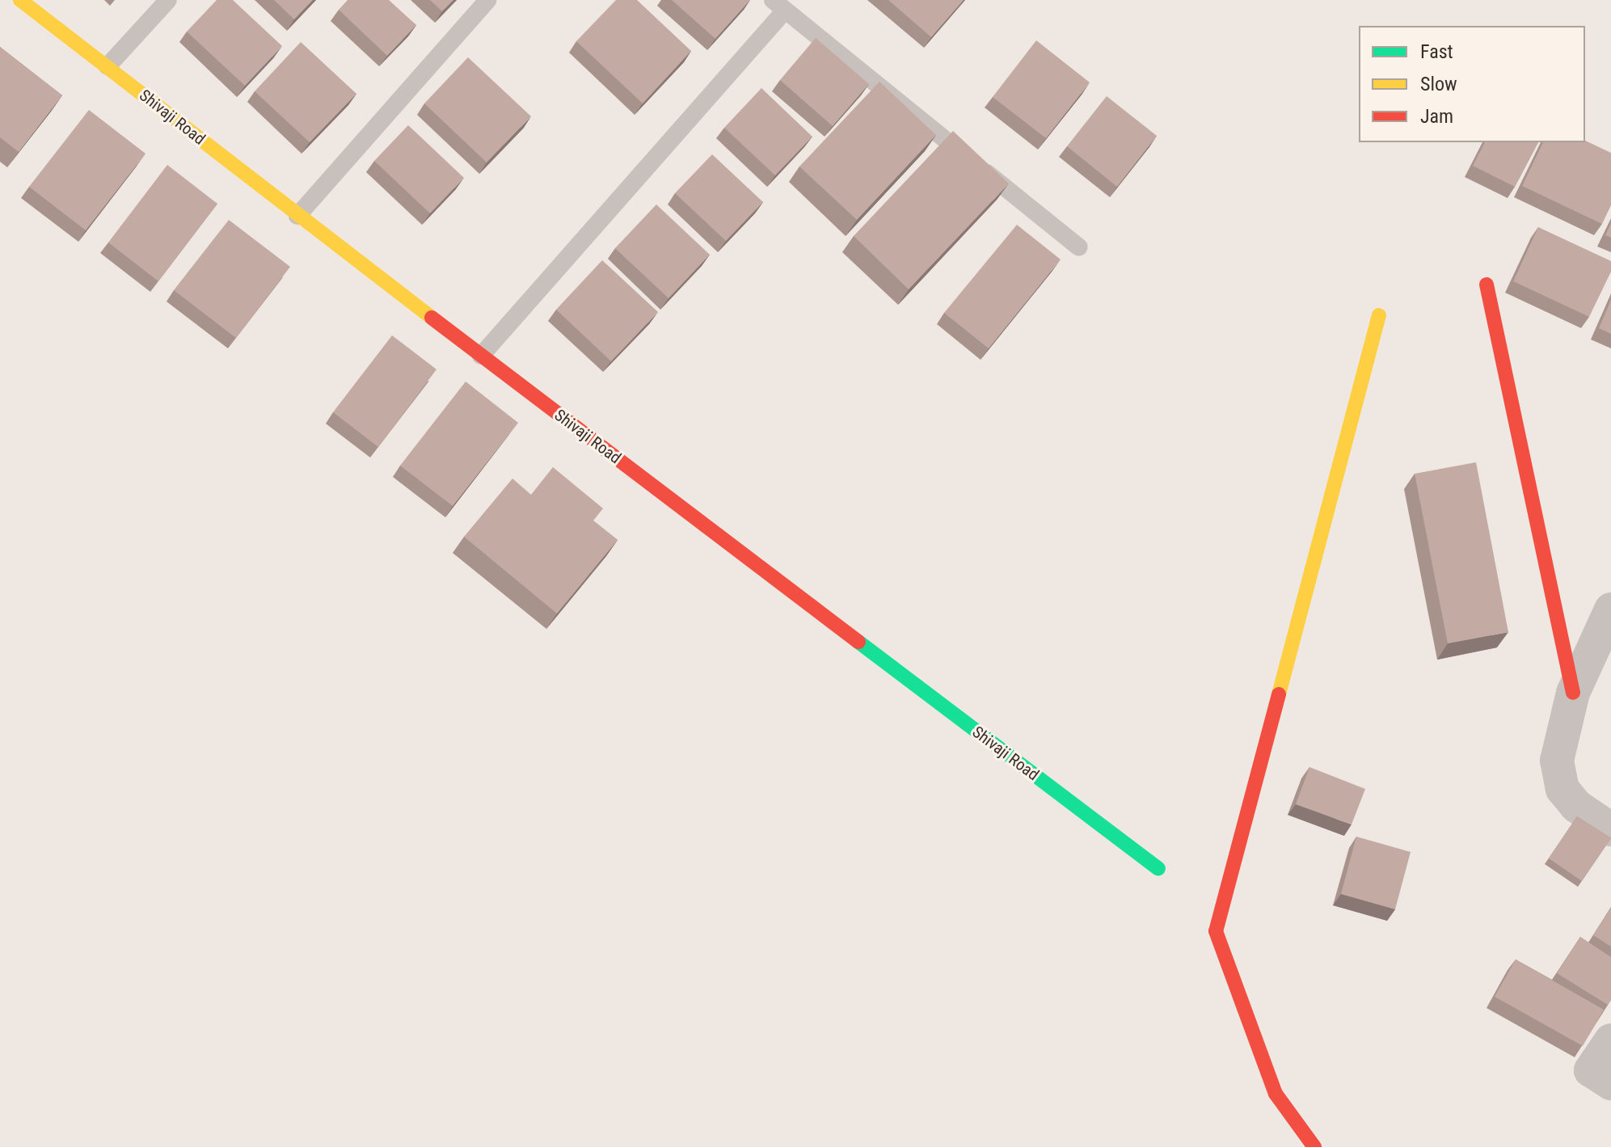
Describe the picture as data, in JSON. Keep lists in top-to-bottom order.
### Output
{
  "streets": {
    "street": ["Shivaji Road"]
  },
  "legend": ["Fast", "Slow", "Jam"]
}
